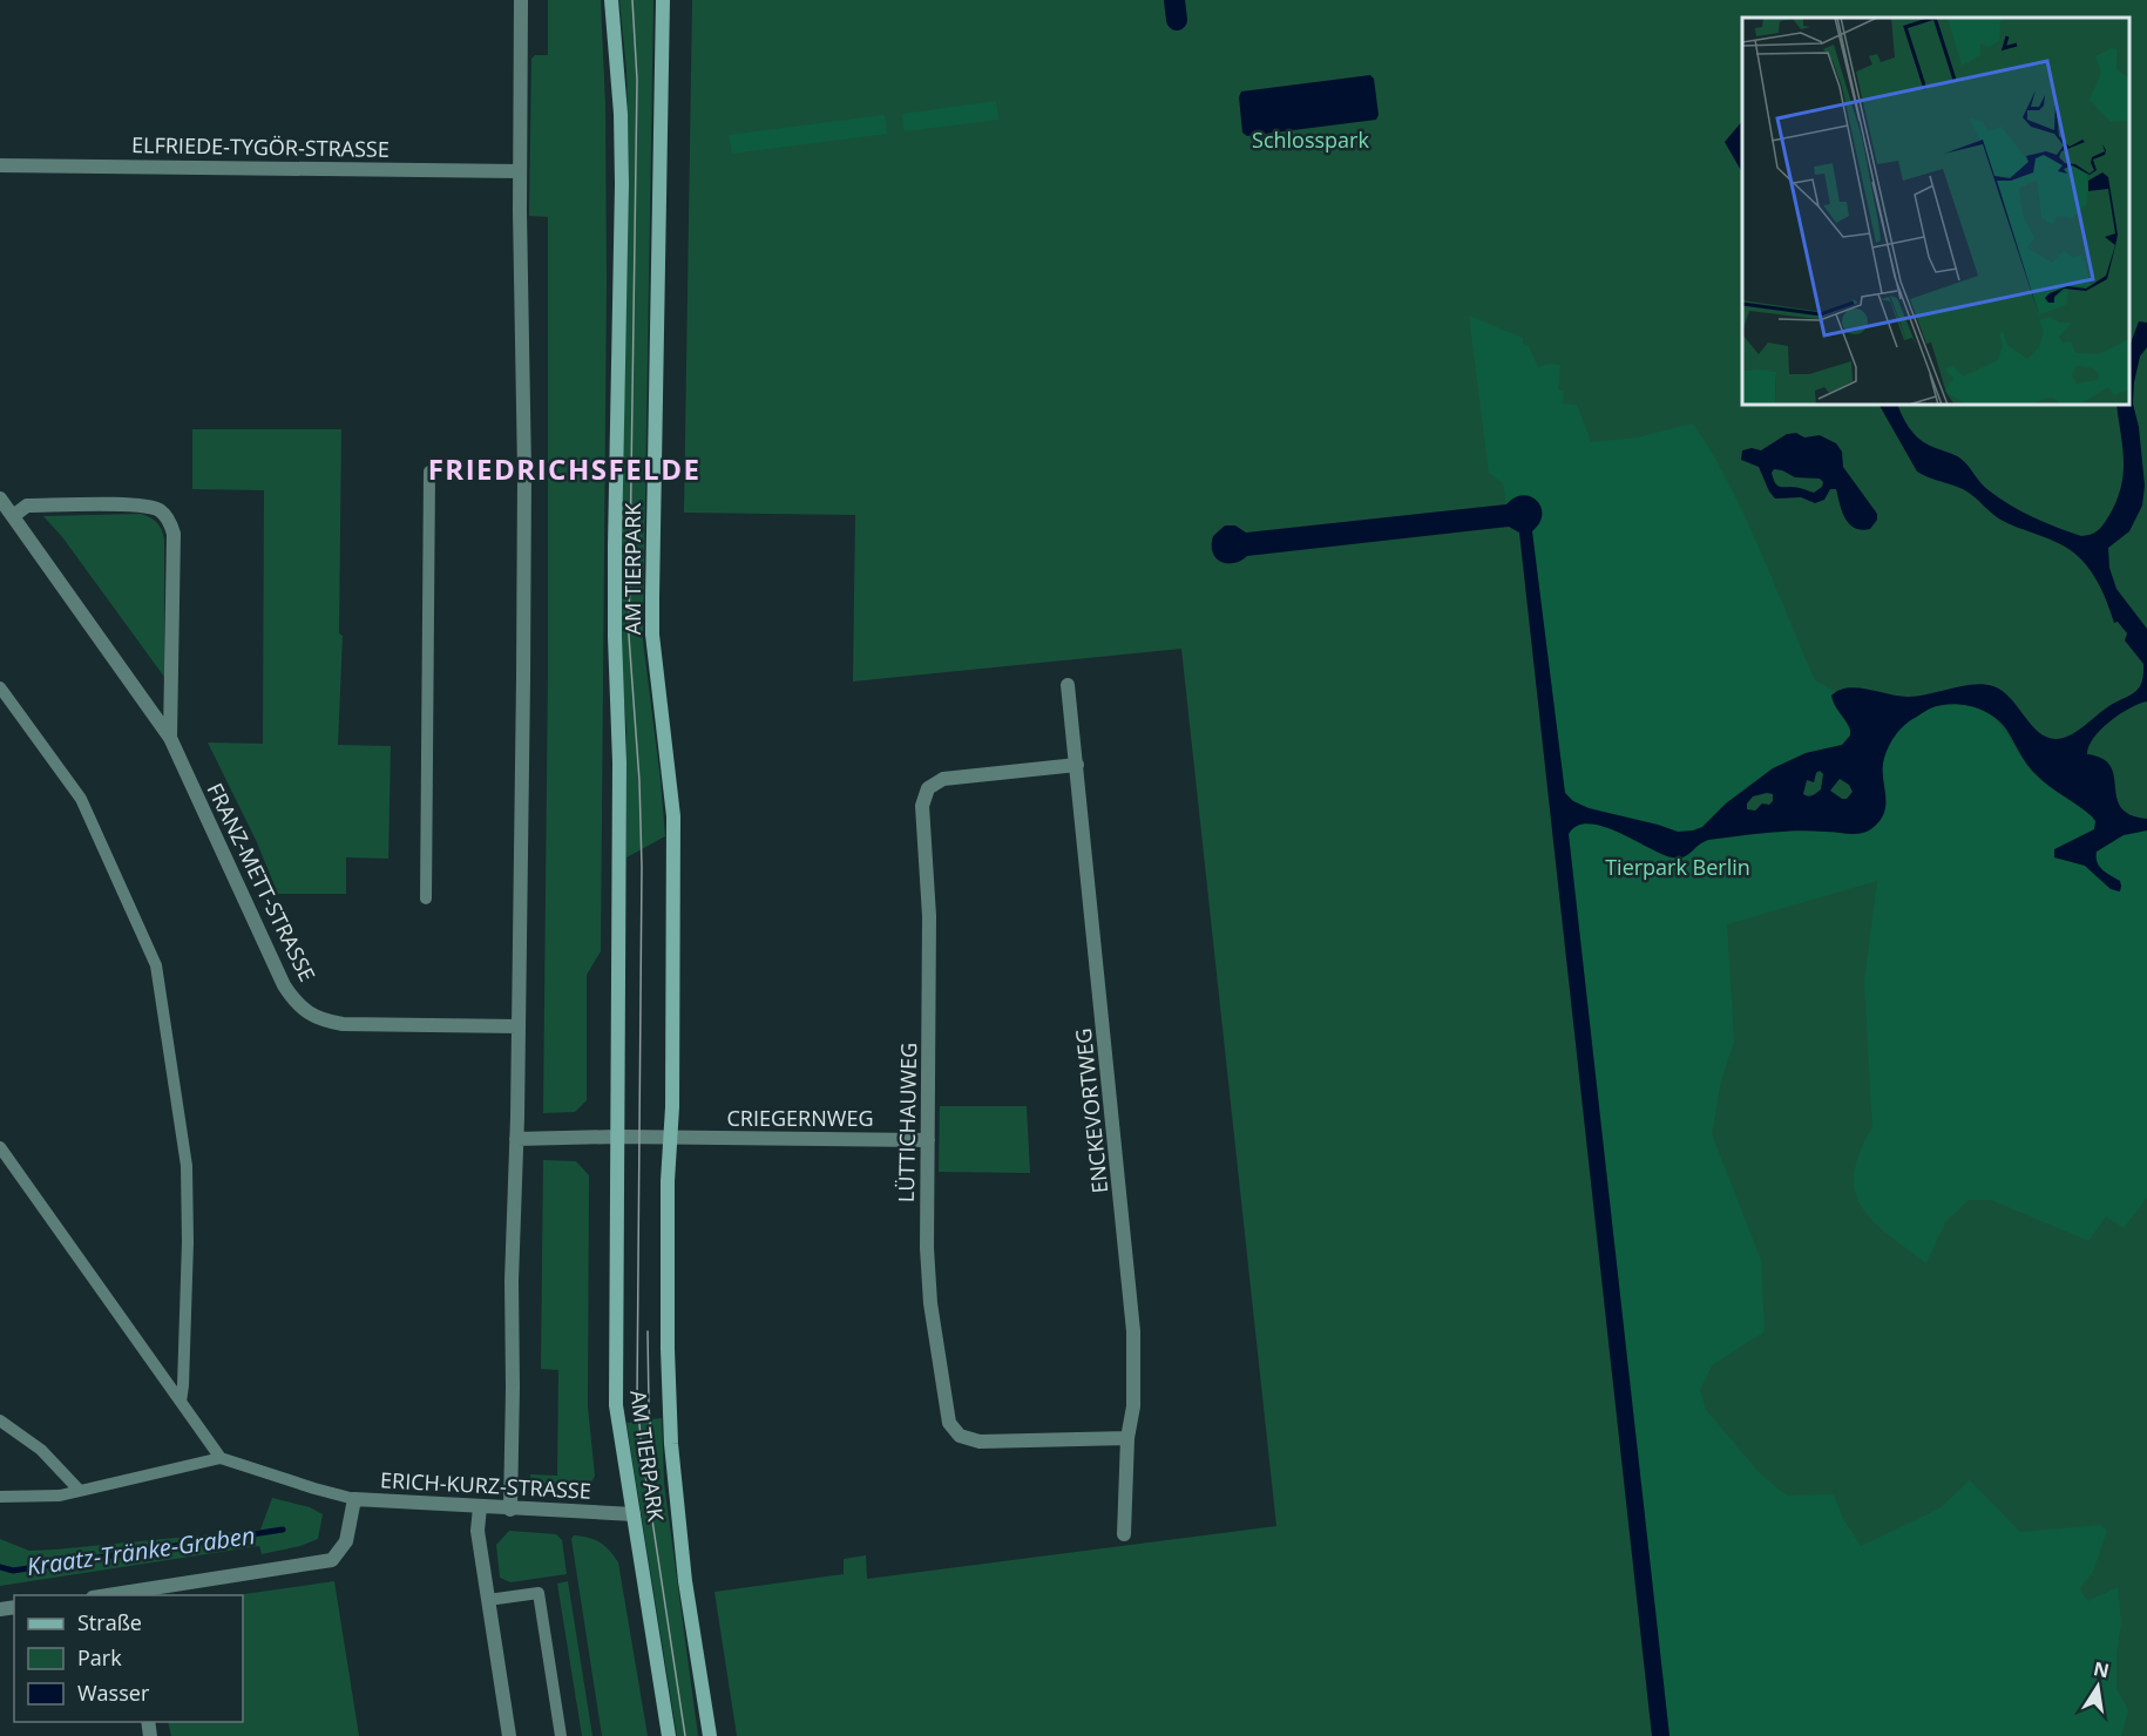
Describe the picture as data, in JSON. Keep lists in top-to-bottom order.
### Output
{
  "streets": {
    "main road": ["AM TIERPARK"],
    "street": [
      "ELFRIEDE-TYGÖR-STRASSE",
      "FRANZ-METT-STRASSE",
      "ENCKEVORTWEG",
      "CRIEGERNWEG",
      "LÜTTICHAUWEG",
      "ERICH-KURZ-STRASSE"
    ]
  },
  "crossings": [
    ["AM TIERPARK", "CRIEGERNWEG"],
    ["AM TIERPARK", "ERICH-KURZ-STRASSE"],
    ["ENCKEVORTWEG", "LÜTTICHAUWEG"],
    ["CRIEGERNWEG", "LÜTTICHAUWEG"]
  ],
  "districts": ["FRIEDRICHSFELDE"],
  "water": ["Kraatz-Tränke-Graben"],
  "parks": ["Schlosspark", "Tierpark Berlin"],
  "legend": ["Straße", "Park", "Wasser"],
  "north": "top"
}
